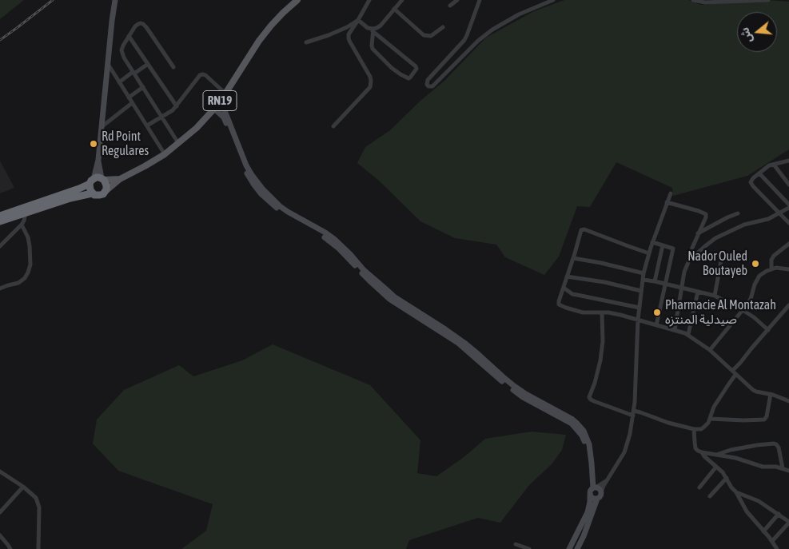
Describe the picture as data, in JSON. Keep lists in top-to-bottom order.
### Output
{
  "streets": {
    "highway": ["RN19"]
  },
  "places": ["Rd Point Regulares", "Nador Ouled Boutayeb", "Pharmacie Al Montazah صيدلية المنتزه"],
  "north": "left"
}
